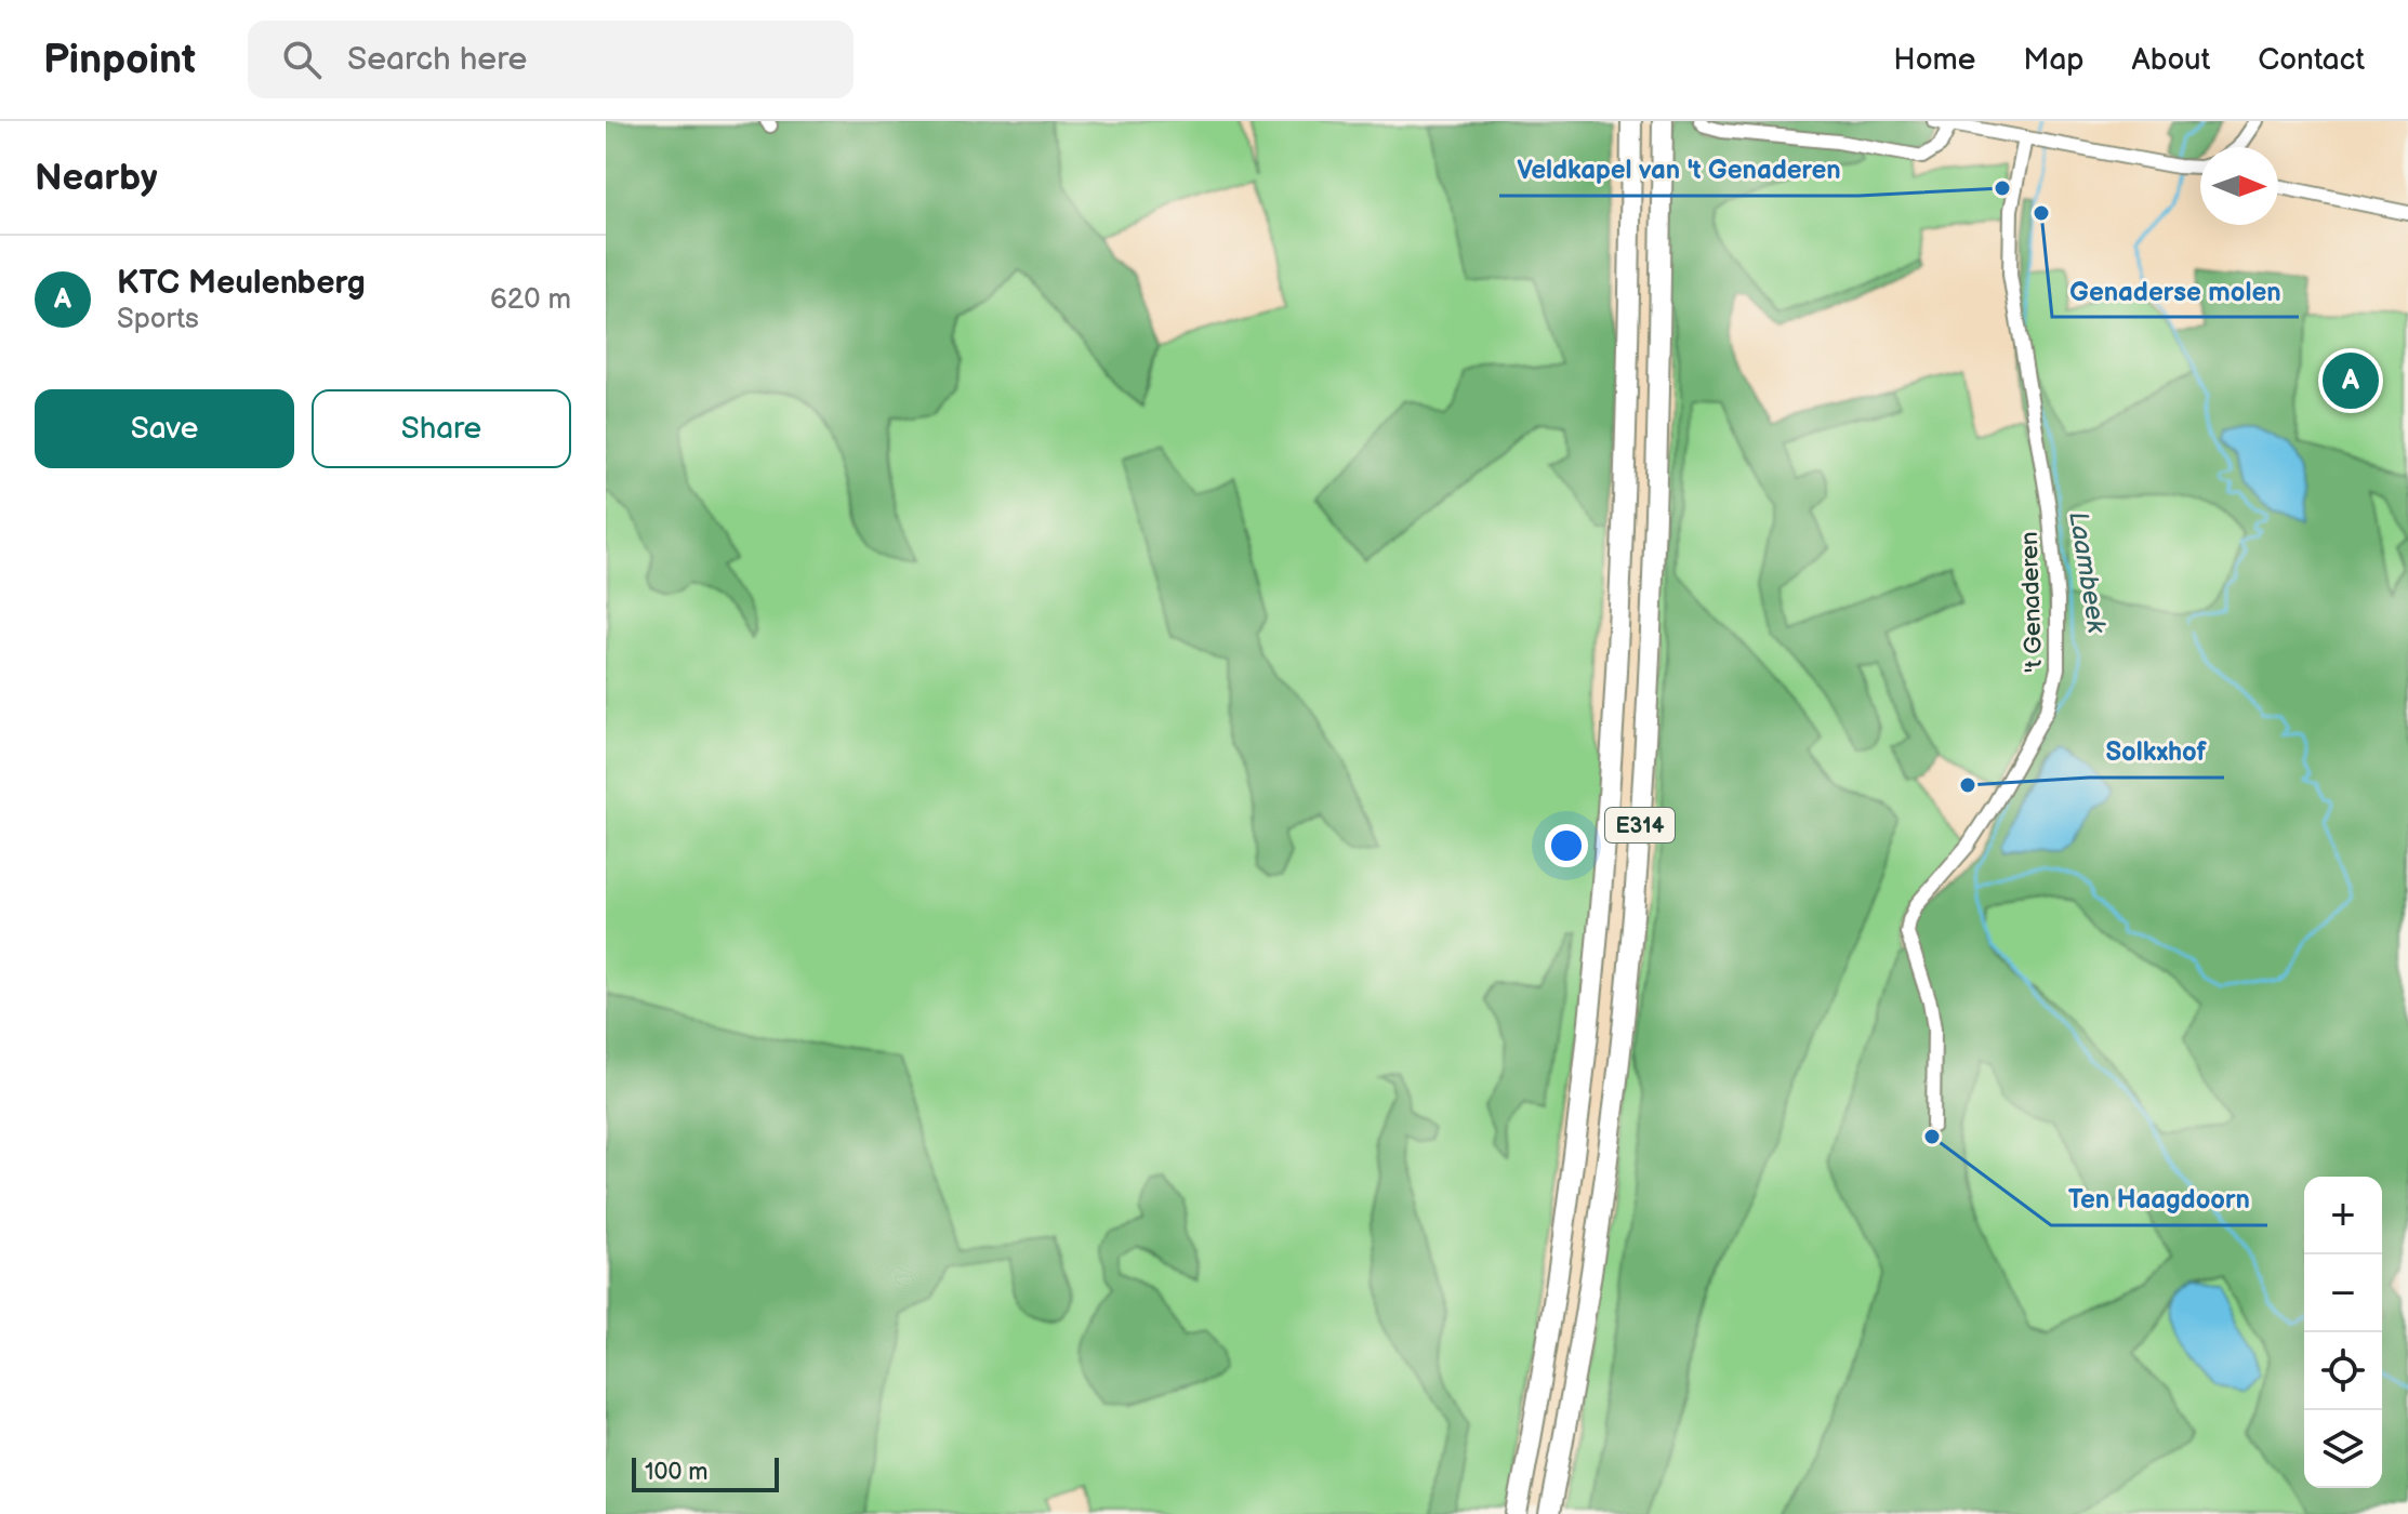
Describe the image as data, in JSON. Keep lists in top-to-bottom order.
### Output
{
  "streets": {
    "highway": ["E314"],
    "street": ["'t Genaderen"]
  },
  "water": ["Laambeek"],
  "places": [
    "Veldkapel van 't Genaderen",
    "Genaderse molen",
    "Solkxhof",
    "Ten Haagdoorn"
  ],
  "scale_bar": "100 m",
  "north": "right",
  "page": {
    "header": "Pinpoint",
    "search": "Search here",
    "nav": [
      "Home",
      "Map",
      "About",
      "Contact"
    ],
    "heading": "Nearby",
    "list": [
      {
        "mark": "A",
        "name": "KTC Meulenberg",
        "note": "Sports",
        "value": "620 m"
      }
    ],
    "pins": "A",
    "buttons": ["Save", "Share"],
    "map_buttons": ["+", "−"],
    "scale": "100 m"
  }
}
